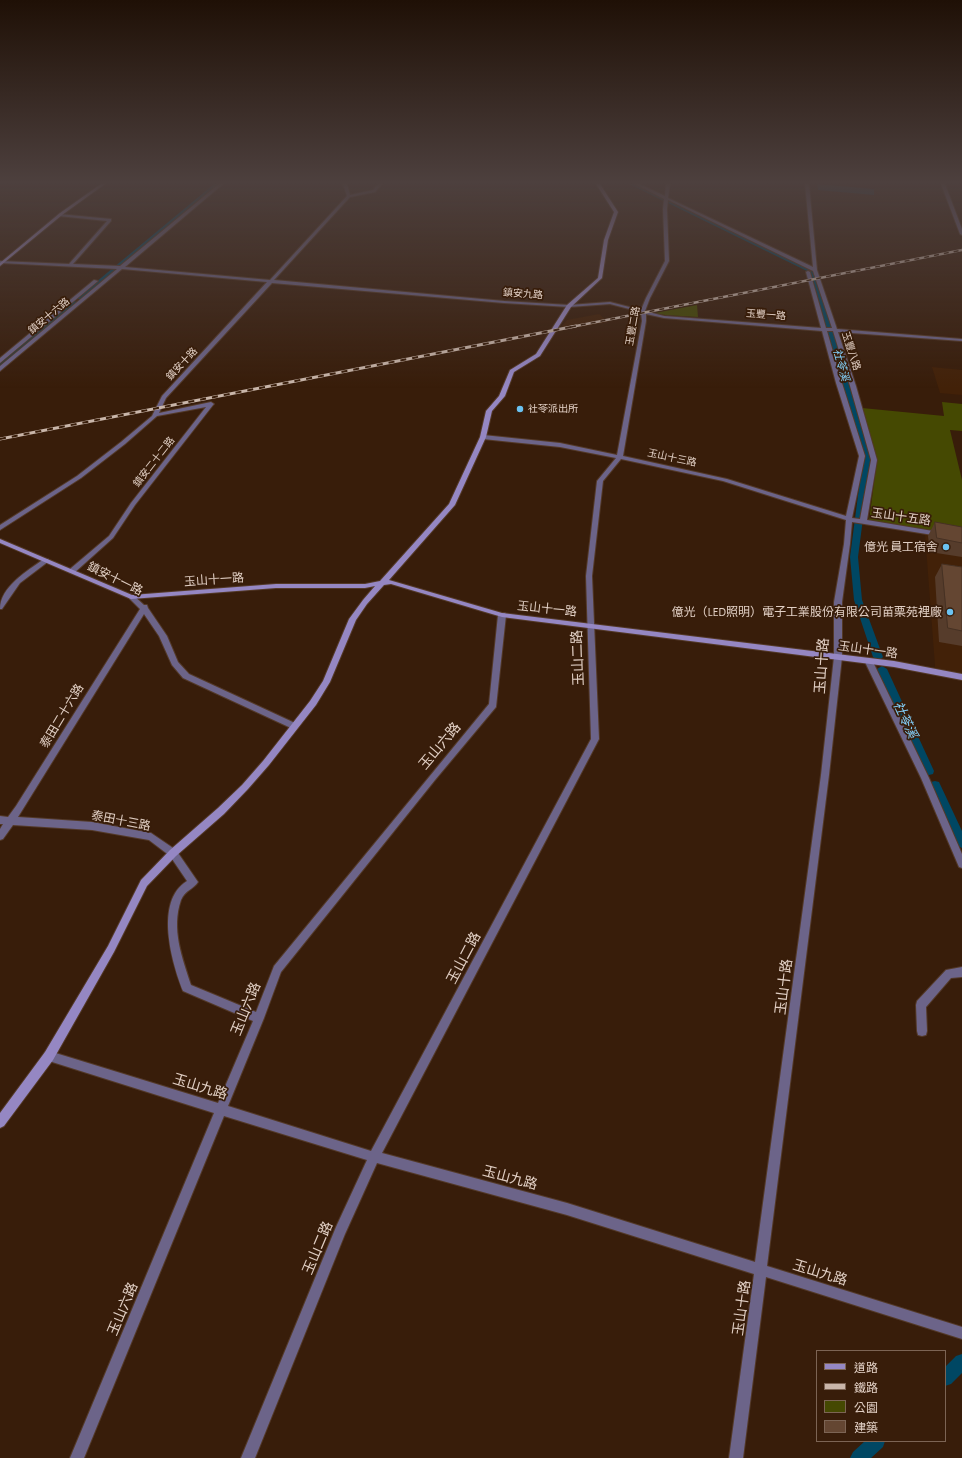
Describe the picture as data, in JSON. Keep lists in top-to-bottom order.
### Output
{
  "streets": {
    "street": [
      "鎮安九路",
      "玉豐一路",
      "鎮安十六路",
      "玉豐二路",
      "玉豐八路",
      "鎮安十路",
      "玉山十三路",
      "鎮安二十二路",
      "玉山十五路",
      "鎮安十一路",
      "玉山十一路",
      "玉山二路",
      "玉山十路",
      "泰田二十六路",
      "玉山六路",
      "泰田十三路",
      "玉山九路"
    ]
  },
  "crossings": [
    ["鎮安九路", "玉豐一路"],
    ["鎮安九路", "鎮安十六路"],
    ["鎮安九路", "鎮安十路"],
    ["玉豐一路", "玉豐二路"],
    ["玉豐一路", "玉豐八路"],
    ["玉豐一路", "玉山十路"],
    ["玉豐二路", "玉山十三路"],
    ["玉豐二路", "玉山二路"],
    ["玉豐八路", "玉山十三路"],
    ["玉豐八路", "玉山十五路"],
    ["玉豐八路", "玉山十路"],
    ["鎮安十路", "鎮安二十二路"],
    ["玉山十三路", "玉山十五路"],
    ["玉山十三路", "玉山二路"],
    ["玉山十三路", "玉山十路"],
    ["鎮安二十二路", "鎮安十一路"],
    ["鎮安十一路", "玉山十一路"],
    ["鎮安十一路", "泰田二十六路"],
    ["玉山十一路", "玉山二路"],
    ["玉山十一路", "玉山十路"],
    ["玉山十一路", "玉山六路"],
    ["玉山二路", "玉山九路"],
    ["玉山十路", "玉山九路"],
    ["泰田二十六路", "泰田十三路"],
    ["玉山六路", "泰田十三路"],
    ["玉山六路", "玉山九路"]
  ],
  "water": ["社苓溪"],
  "places": ["社苓派出所", "億光 員工宿舍", "億光（LED照明）電子工業股份有限公司苗栗苑裡廠"],
  "legend": [
    "道路",
    "鐵路",
    "公園",
    "建築"
  ]
}
